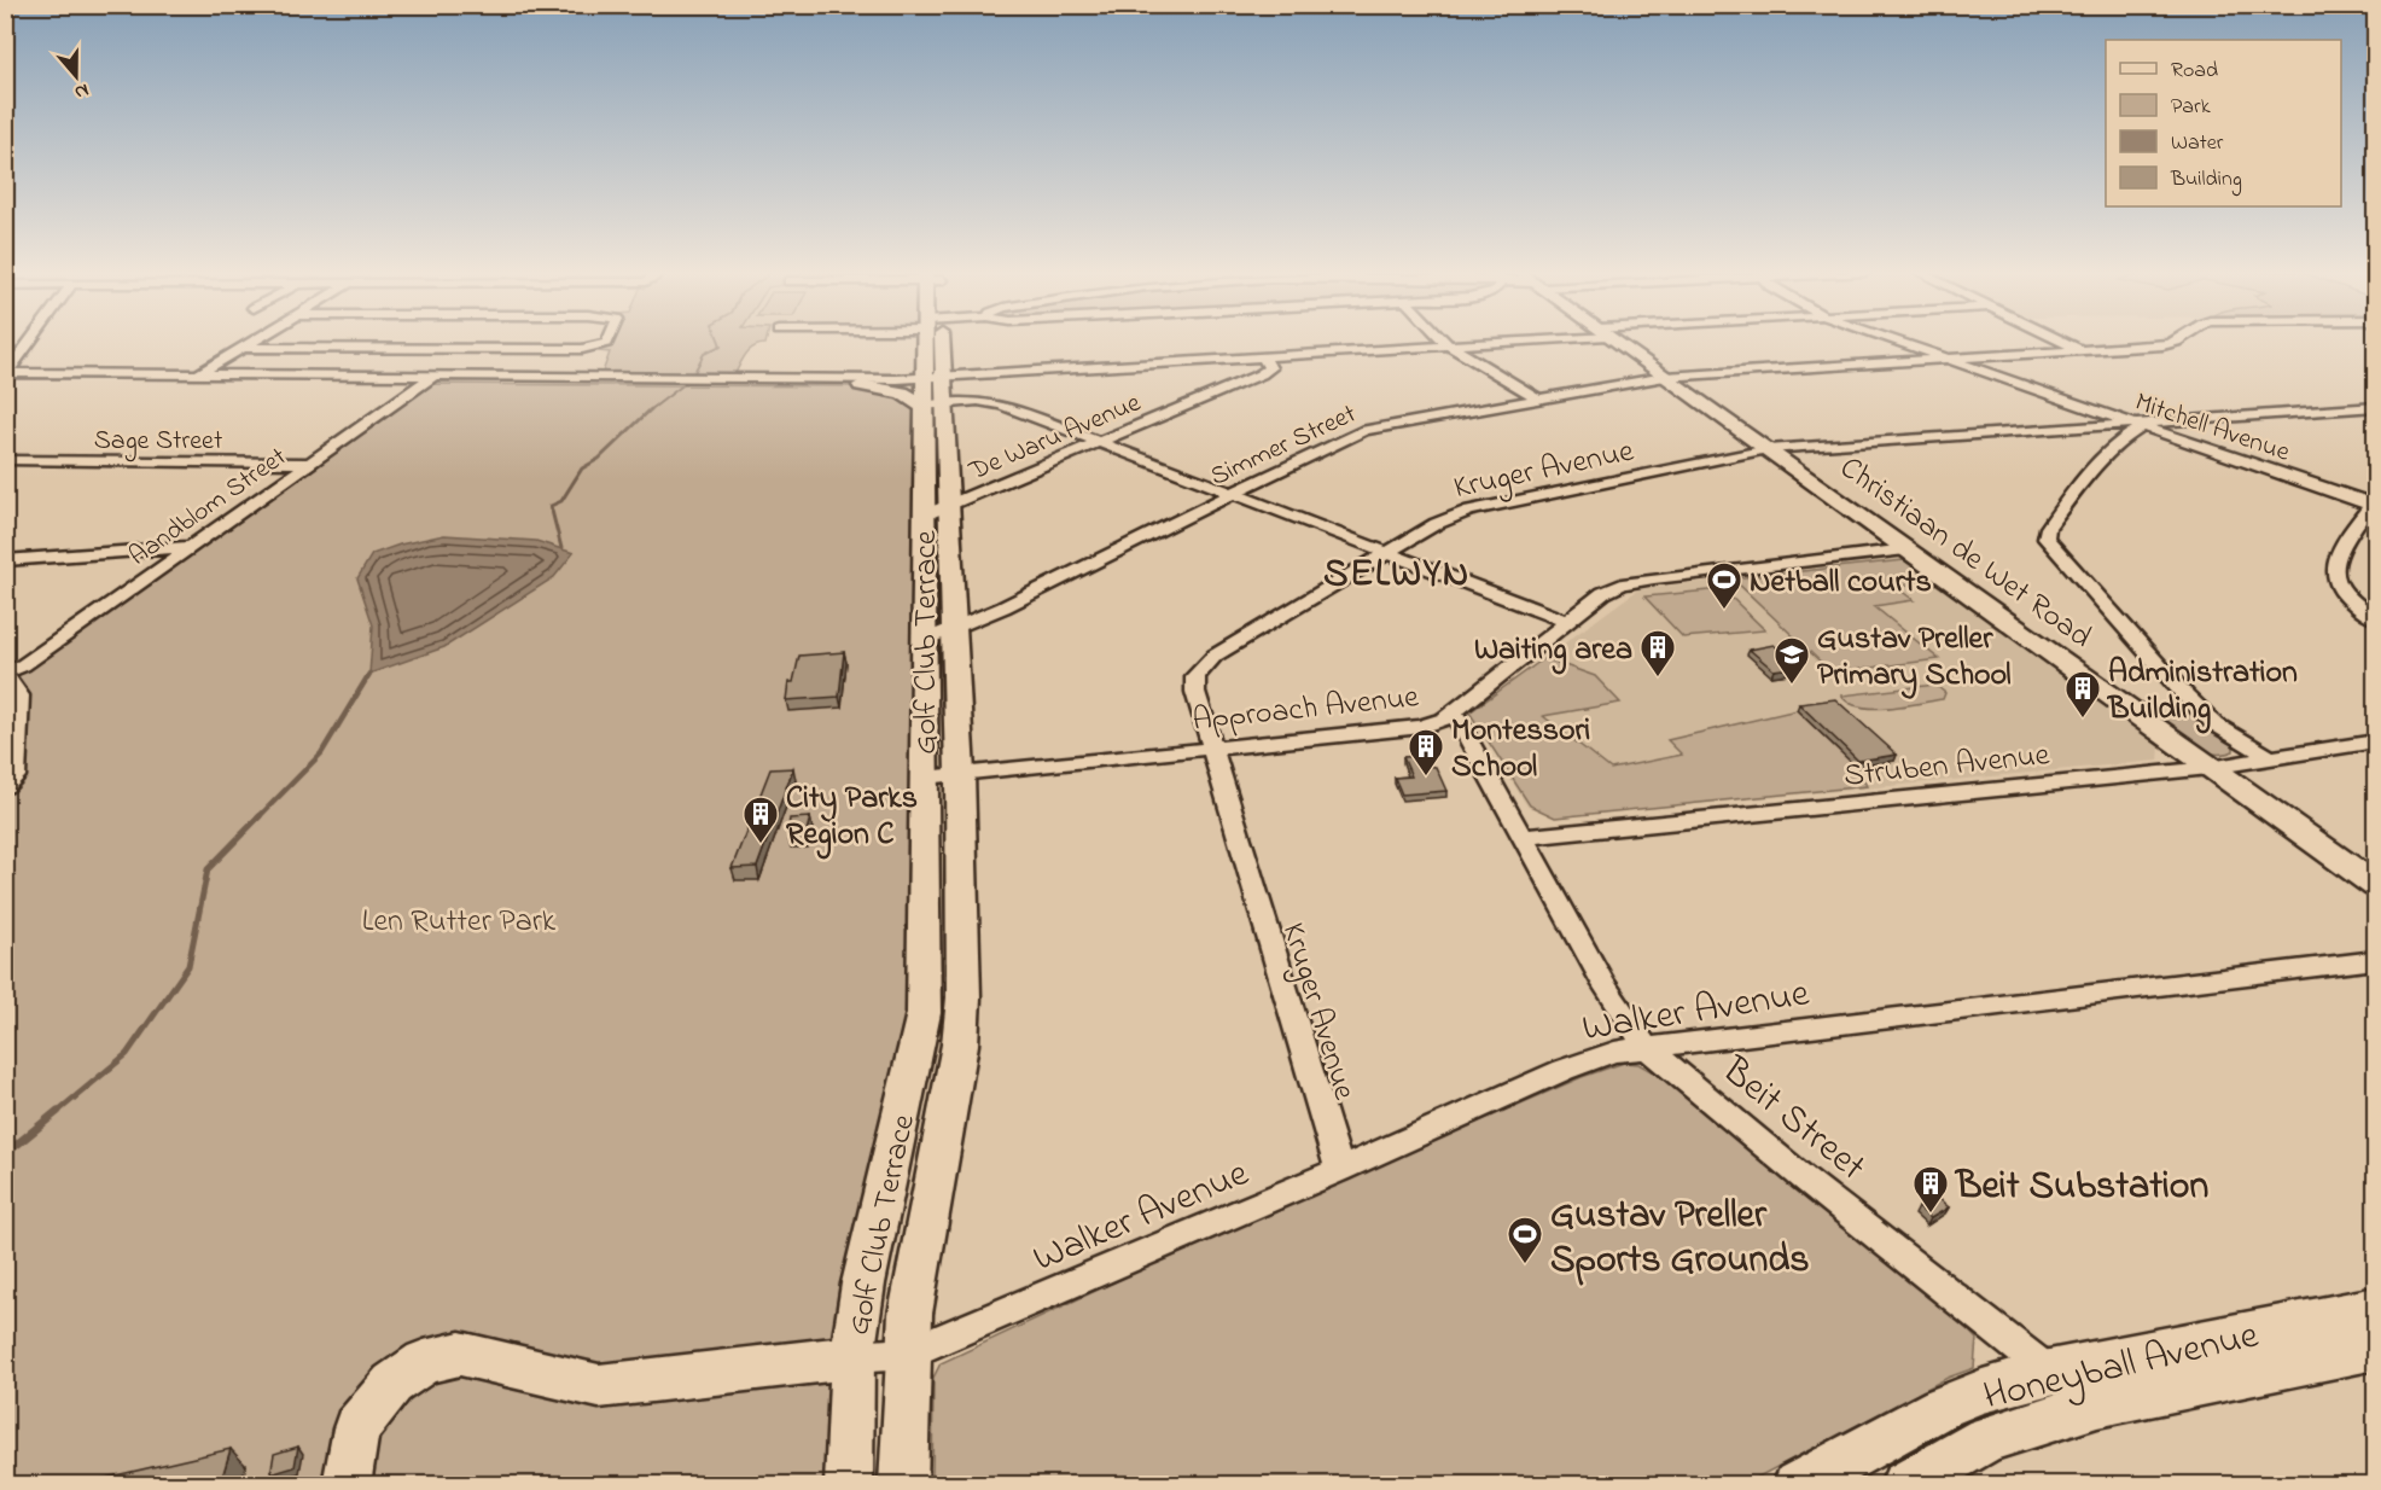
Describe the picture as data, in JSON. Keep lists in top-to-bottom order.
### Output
{
  "streets": {
    "street": [
      "Mitchell Avenue",
      "De Waru Avenue",
      "Sage Street",
      "Simmer Street",
      "Kruger Avenue",
      "Aandblom Street",
      "Christiaan de Wet Road",
      "Golf Club Terrace",
      "Approach Avenue",
      "Struben Avenue",
      "Walker Avenue",
      "Beit Street",
      "Honeyball Avenue"
    ]
  },
  "crossings": [
    ["Mitchell Avenue", "Simmer Street"],
    ["Mitchell Avenue", "Kruger Avenue"],
    ["De Waru Avenue", "Golf Club Terrace"],
    ["Sage Street", "Aandblom Street"],
    ["Simmer Street", "Christiaan de Wet Road"],
    ["Simmer Street", "Golf Club Terrace"],
    ["Kruger Avenue", "Christiaan de Wet Road"],
    ["Kruger Avenue", "Approach Avenue"],
    ["Kruger Avenue", "Walker Avenue"],
    ["Christiaan de Wet Road", "Approach Avenue"],
    ["Christiaan de Wet Road", "Struben Avenue"],
    ["Golf Club Terrace", "Approach Avenue"],
    ["Golf Club Terrace", "Walker Avenue"],
    ["Approach Avenue", "Beit Street"],
    ["Struben Avenue", "Beit Street"],
    ["Walker Avenue", "Beit Street"],
    ["Beit Street", "Honeyball Avenue"]
  ],
  "districts": ["SELWYN"],
  "parks": ["Len Rutter Park"],
  "places": {
    "sports": ["Netball courts", "Gustav Preller Sports Grounds"],
    "building": [
      "Waiting area",
      "Administration Building",
      "Montessori School",
      "City Parks Region C",
      "Beit Substation"
    ],
    "school or university": ["Gustav Preller Primary School"]
  },
  "legend": [
    "Road",
    "Park",
    "Water",
    "Building"
  ],
  "north": "bottom"
}
